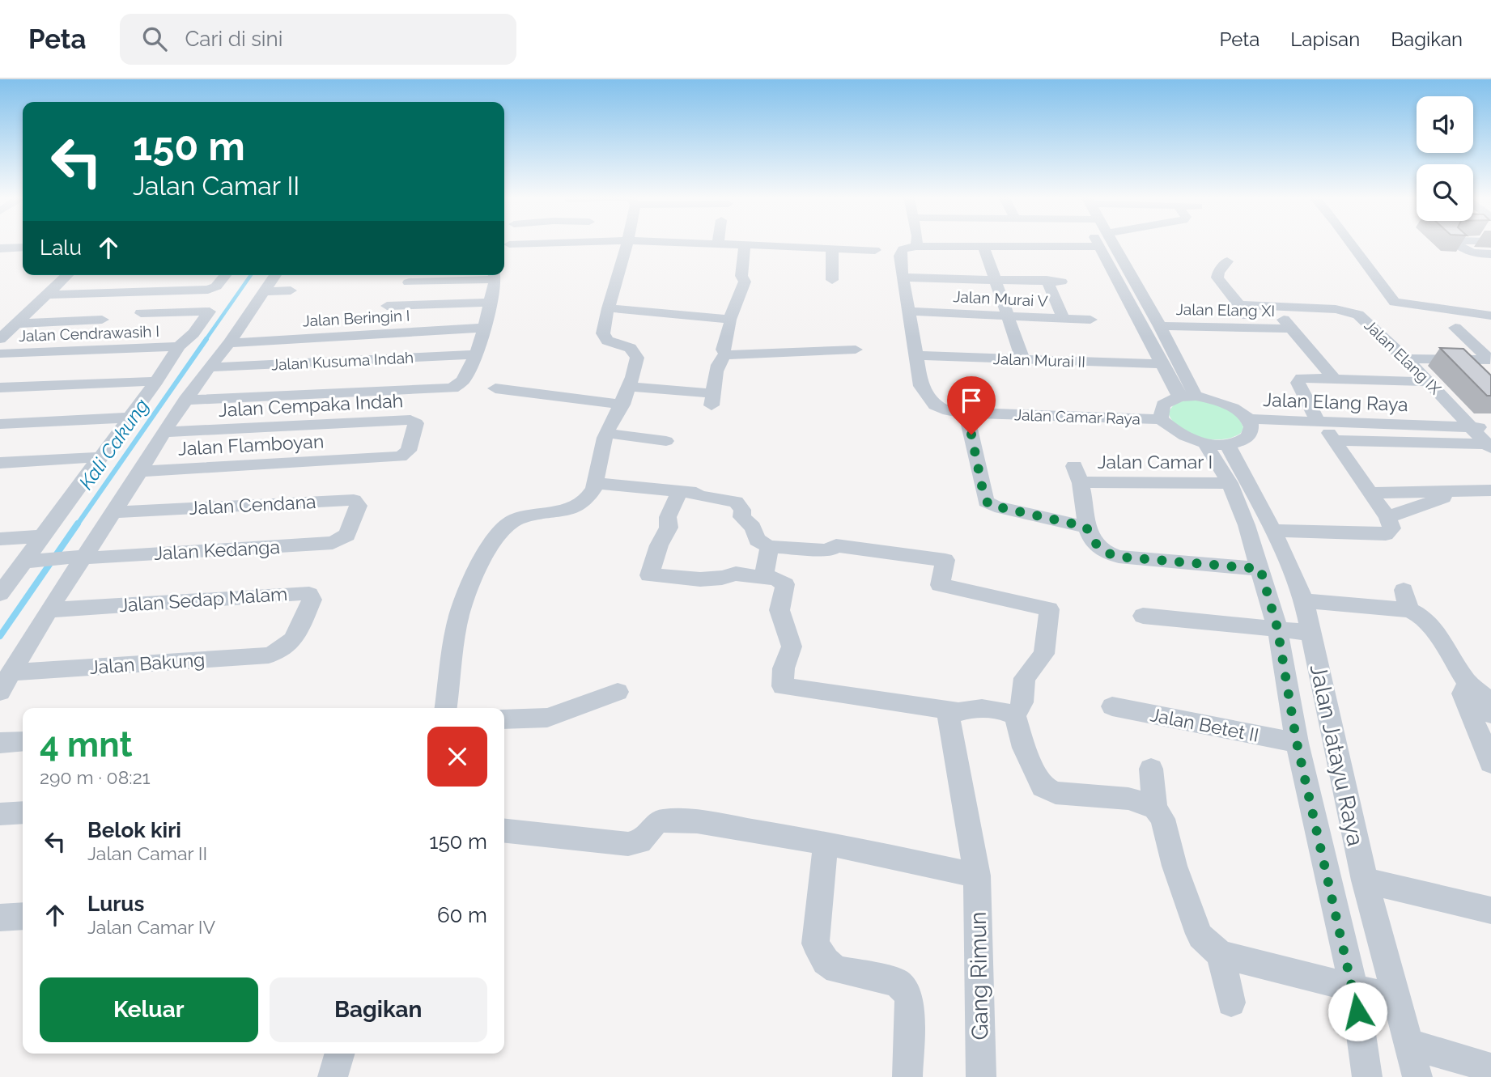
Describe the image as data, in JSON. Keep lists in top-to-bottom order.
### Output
{
  "streets": {
    "street": [
      "Jalan Murai V",
      "Jalan Elang XI",
      "Jalan Beringin I",
      "Jalan Cendrawasih I",
      "Jalan Elang IX",
      "Jalan Murai II",
      "Jalan Kusuma Indah",
      "Jalan Elang Raya",
      "Jalan Cempaka Indah",
      "Jalan Camar Raya",
      "Jalan Flamboyan",
      "Jalan Camar I",
      "Jalan Cendana",
      "Jalan Kedanga",
      "Jalan Sedap Malam",
      "Jalan Bakung",
      "Jalan Betet II",
      "Jalan Jatayu Raya",
      "Gang Rimun"
    ]
  },
  "crossings": [
    ["Jalan Murai V", "Jalan Camar Raya"],
    ["Jalan Elang IX", "Jalan Elang Raya"],
    ["Jalan Murai II", "Jalan Camar Raya"],
    ["Jalan Cempaka Indah", "Jalan Flamboyan"],
    ["Jalan Camar I", "Jalan Jatayu Raya"],
    ["Jalan Cendana", "Jalan Kedanga"],
    ["Jalan Sedap Malam", "Jalan Bakung"],
    ["Jalan Betet II", "Jalan Jatayu Raya"]
  ],
  "water": ["Kali Cakung"],
  "page": {
    "header": "Peta",
    "search": "Cari di sini",
    "nav": ["Peta", "Lapisan", "Bagikan"],
    "turn": ["150 m", "Jalan Camar II"],
    "then": "Lalu",
    "heading": ["4 mnt", "290 m · 08:21"],
    "list": [
      {
        "name": "Belok kiri",
        "note": "Jalan Camar II",
        "value": "150 m"
      },
      {
        "name": "Lurus",
        "note": "Jalan Camar IV",
        "value": "60 m"
      }
    ],
    "buttons": ["Keluar", "Bagikan"]
  }
}
